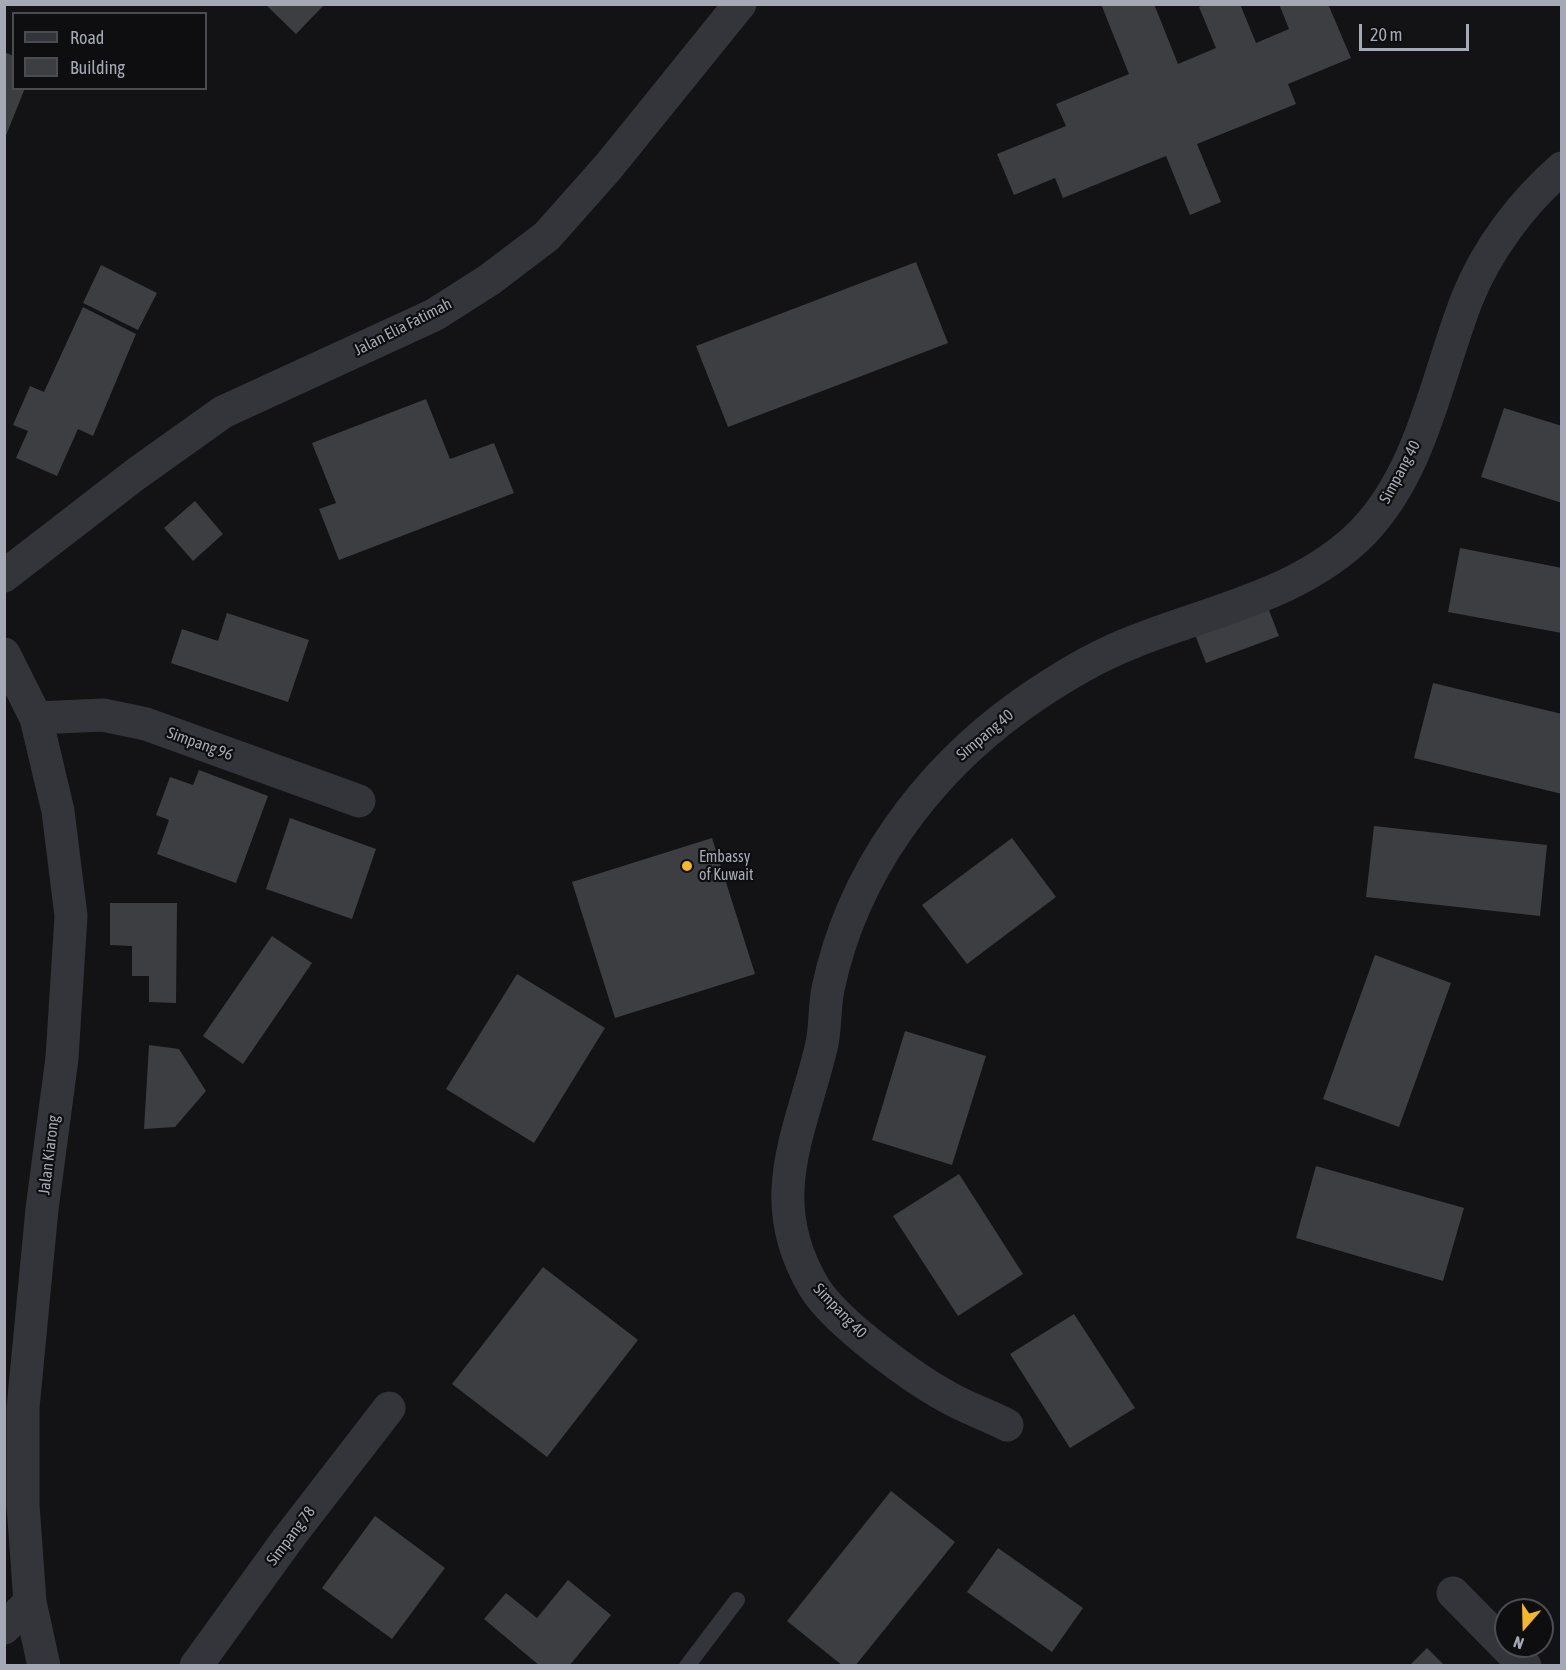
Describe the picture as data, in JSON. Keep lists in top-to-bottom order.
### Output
{
  "streets": {
    "street": [
      "Jalan Elia Fatimah",
      "Simpang 40",
      "Simpang 96",
      "Jalan Kiarong",
      "Simpang 78"
    ]
  },
  "crossings": [
    ["Simpang 96", "Jalan Kiarong"]
  ],
  "places": ["Embassy of Kuwait"],
  "legend": ["Road", "Building"],
  "scale_bar": "20 m",
  "north": "bottom"
}
